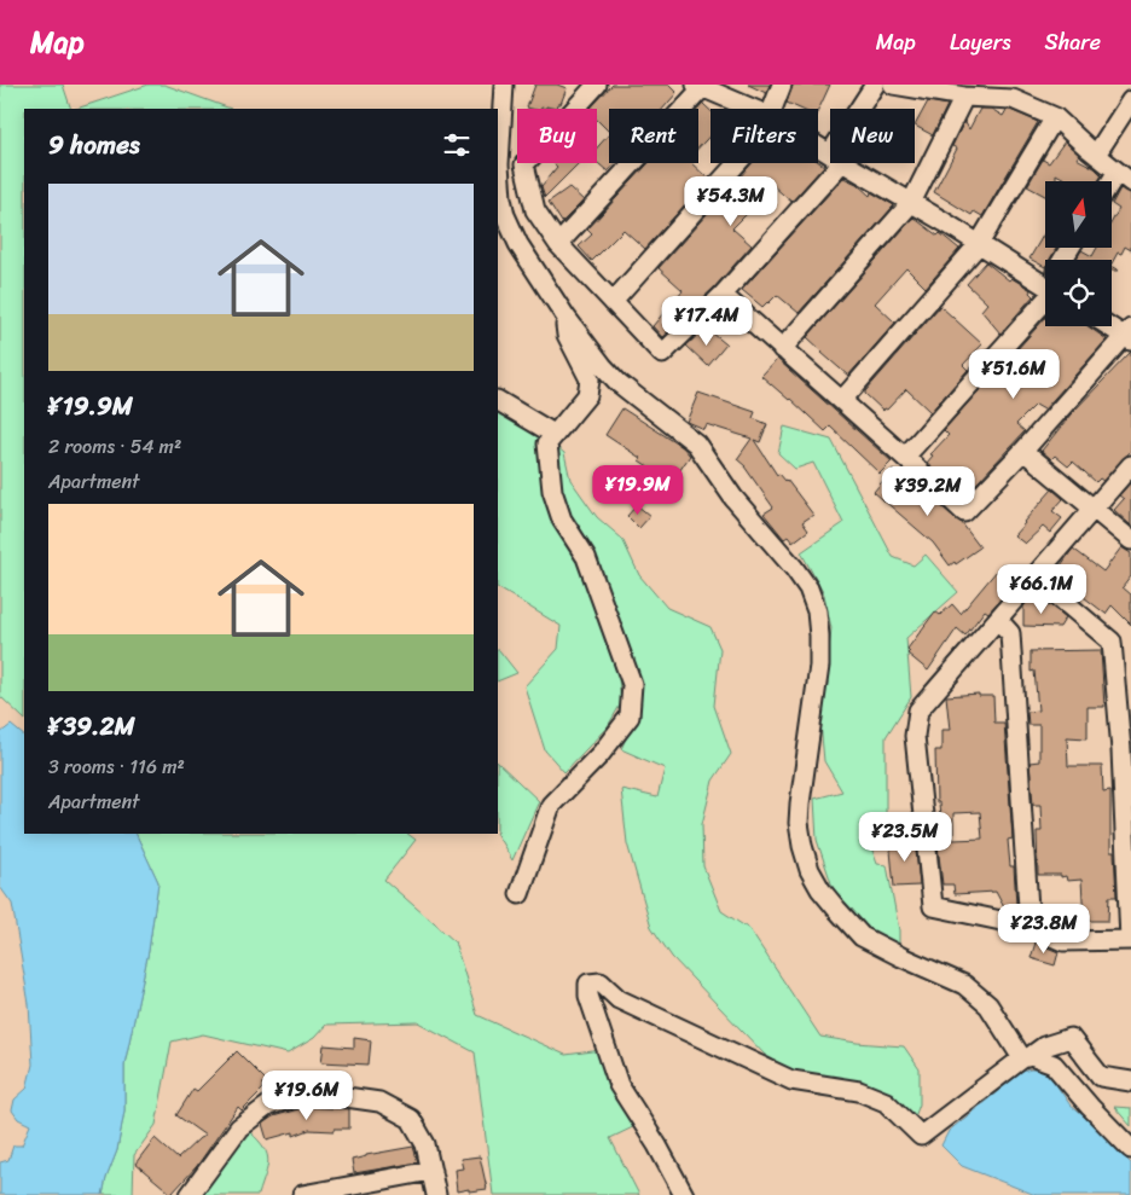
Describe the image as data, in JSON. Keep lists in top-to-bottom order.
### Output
{
  "north": "top",
  "page": {
    "header": "Map",
    "nav": ["Map", "Layers", "Share"],
    "chip": [
      "Buy",
      "Rent",
      "Filters",
      "New"
    ],
    "heading": "9 homes",
    "price": [
      "¥54.3M",
      "¥17.4M",
      "¥51.6M",
      "¥19.9M",
      "¥39.2M",
      "¥66.1M",
      "¥23.5M",
      "¥23.8M",
      "¥19.6M"
    ],
    "list": [
      {
        "name": "¥19.9M",
        "note": "2 rooms · 54 m² · Apartment"
      },
      {
        "name": "¥39.2M",
        "note": "3 rooms · 116 m² · Apartment"
      }
    ]
  }
}
